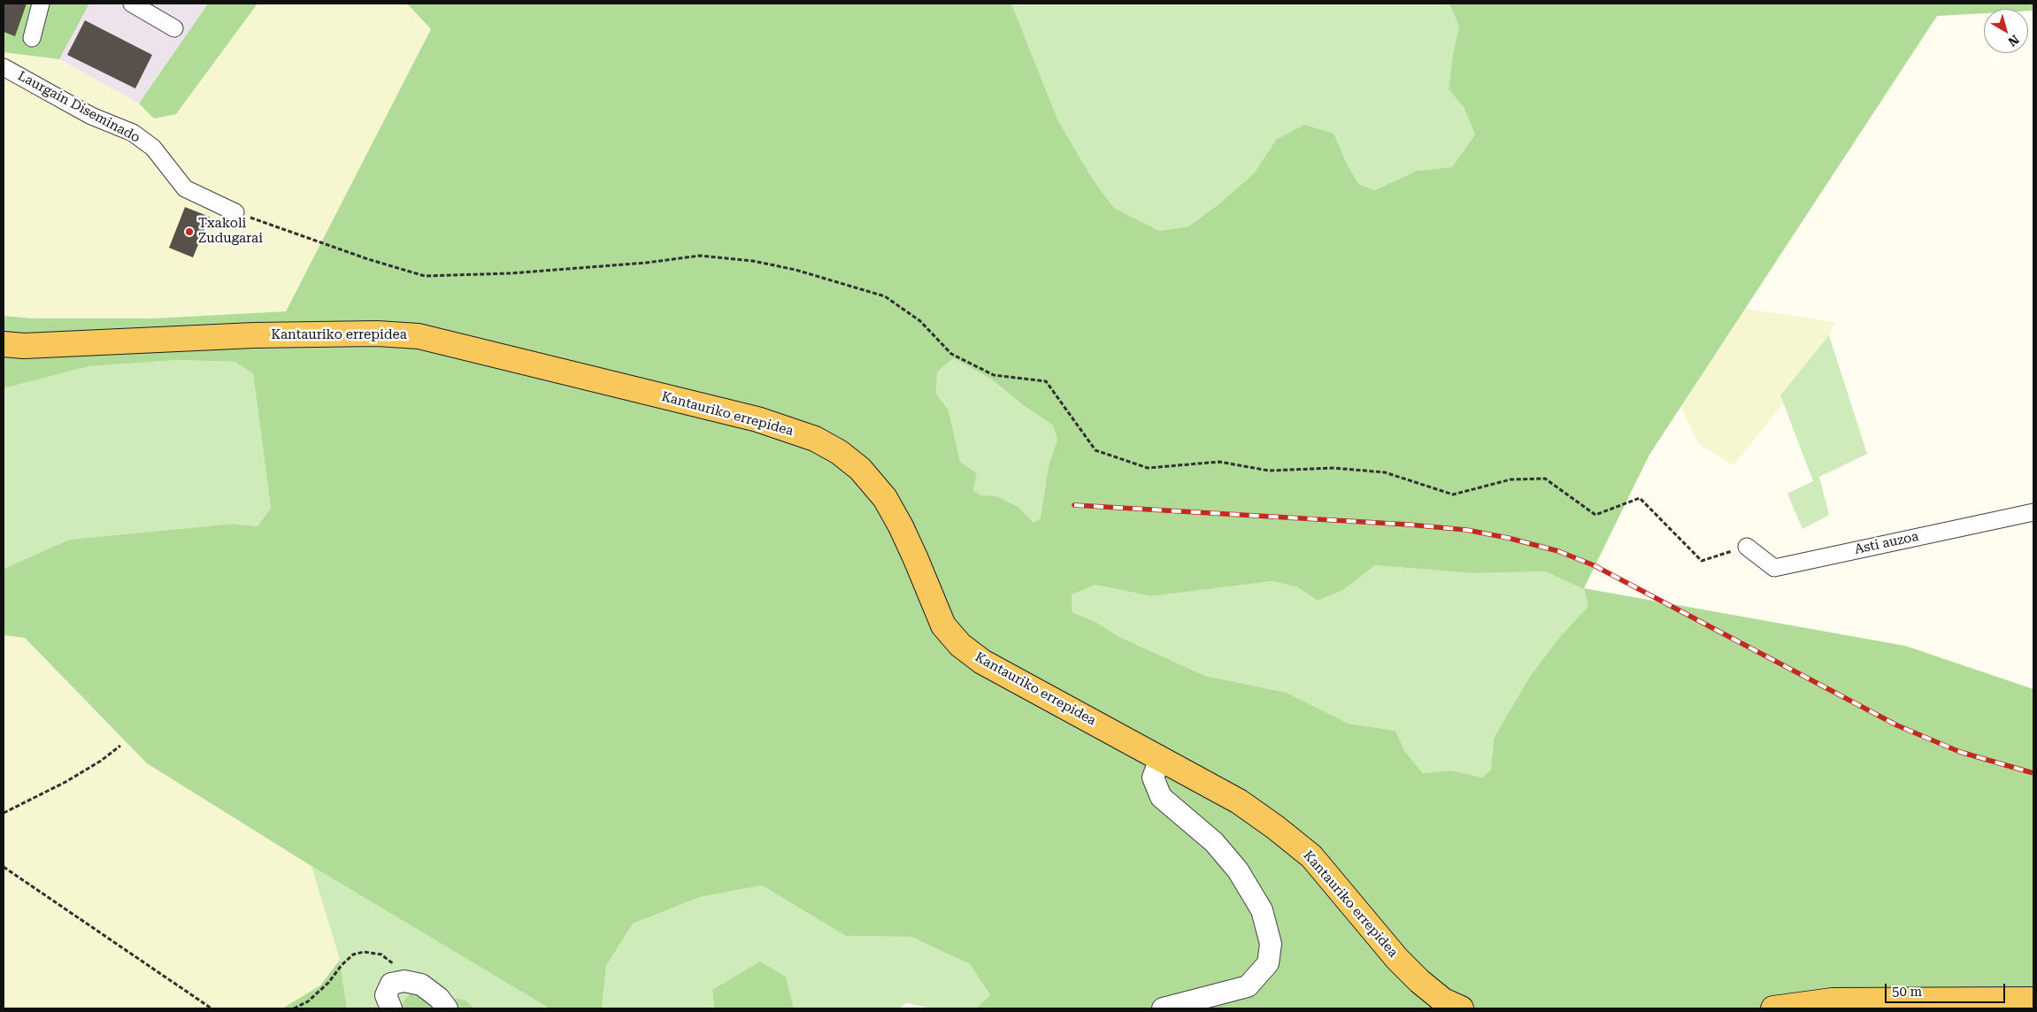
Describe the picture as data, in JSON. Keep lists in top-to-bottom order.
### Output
{
  "streets": {
    "highway": ["Kantauriko errepidea"],
    "street": ["Laurgain Diseminado", "Asti auzoa"]
  },
  "places": ["Txakoli Zudugarai"],
  "scale_bar": "50 m",
  "north": "bottom right"
}
